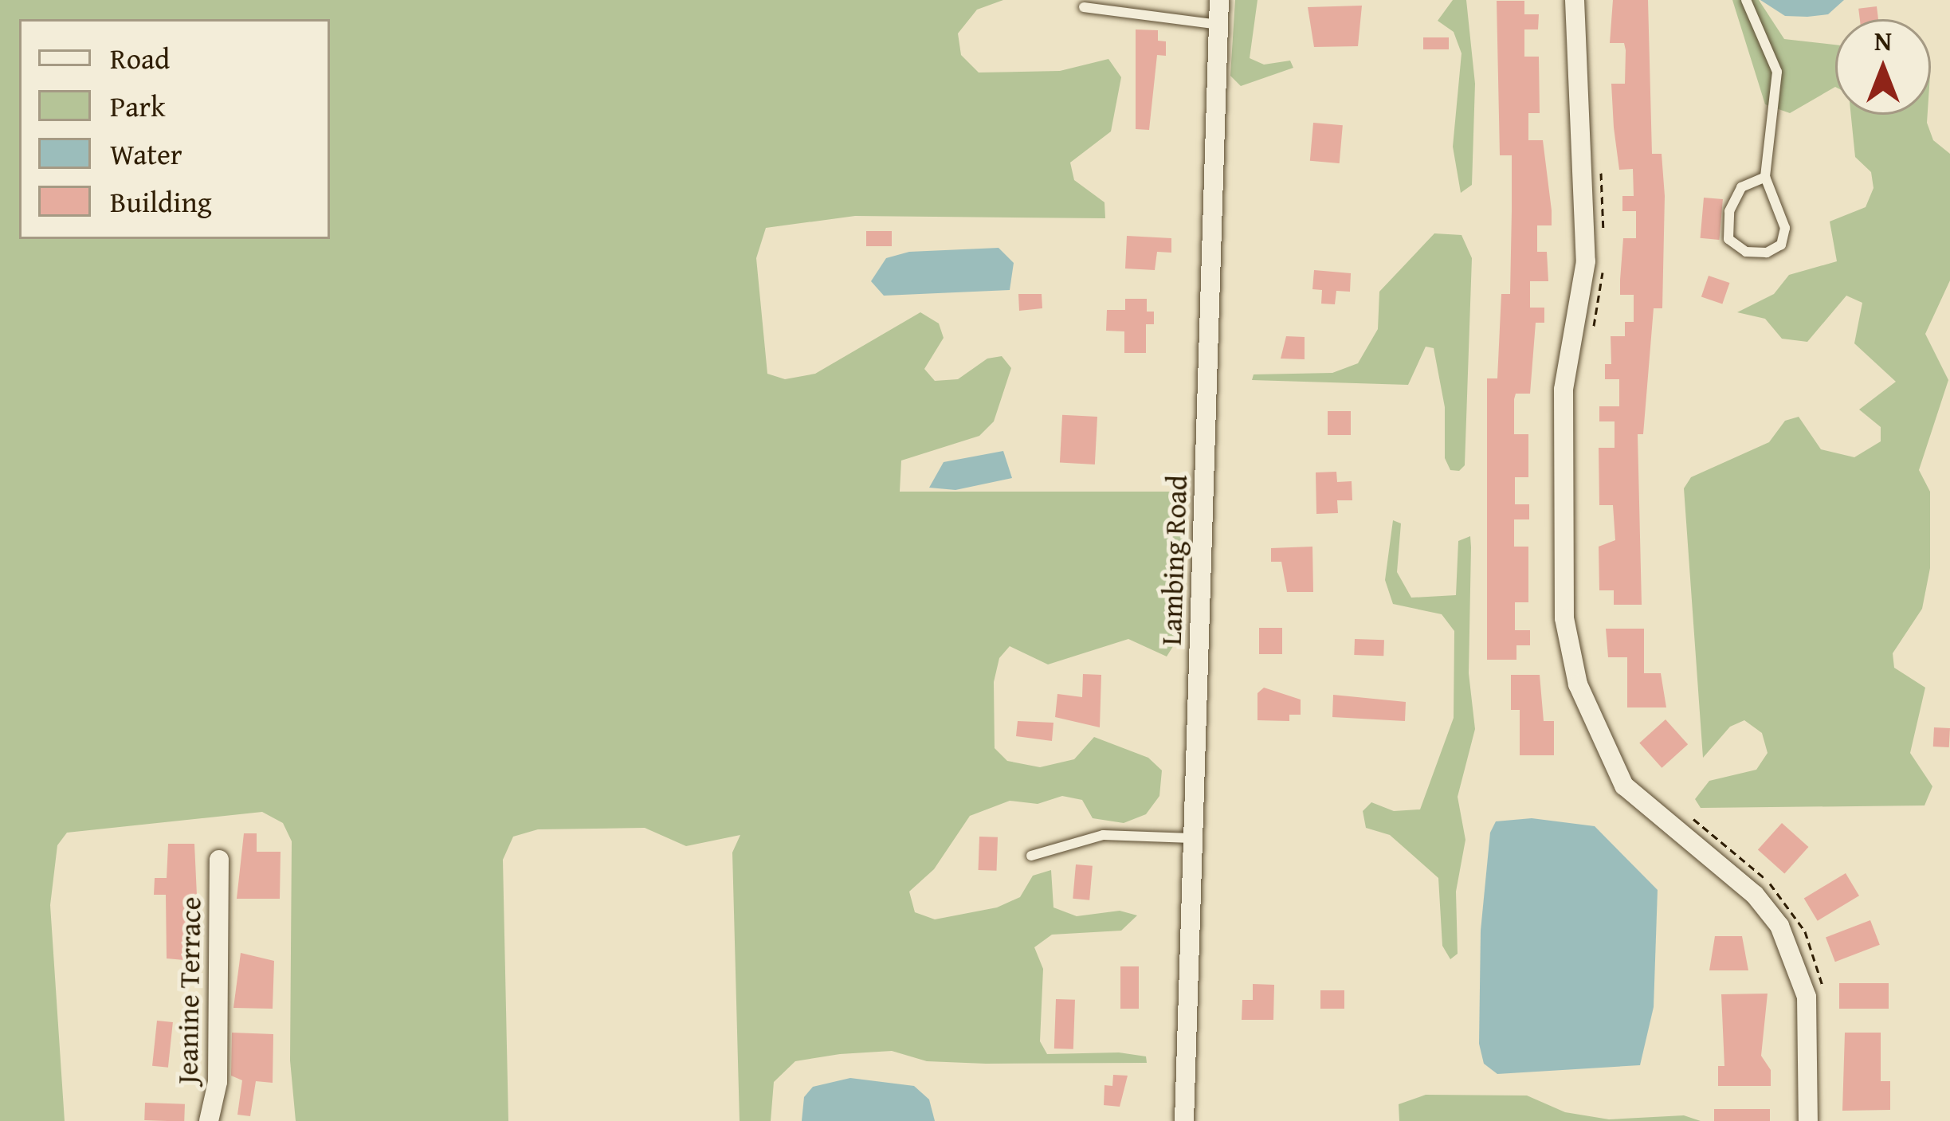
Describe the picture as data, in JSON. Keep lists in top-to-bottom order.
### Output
{
  "streets": {
    "street": ["Lambing Road", "Jeanine Terrace"]
  },
  "legend": [
    "Road",
    "Park",
    "Water",
    "Building"
  ],
  "north": "top"
}
